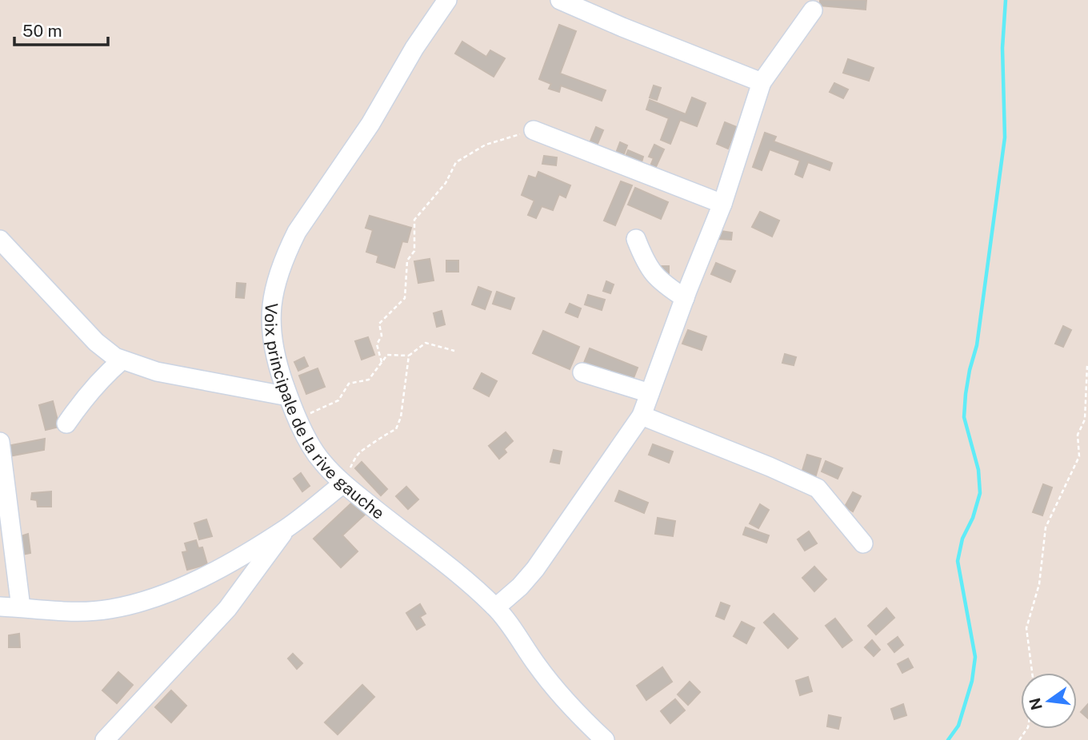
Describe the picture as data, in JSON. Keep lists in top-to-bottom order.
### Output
{
  "streets": {
    "street": ["Voix principale de la rive gauche"]
  },
  "scale_bar": "50 m",
  "north": "left"
}
